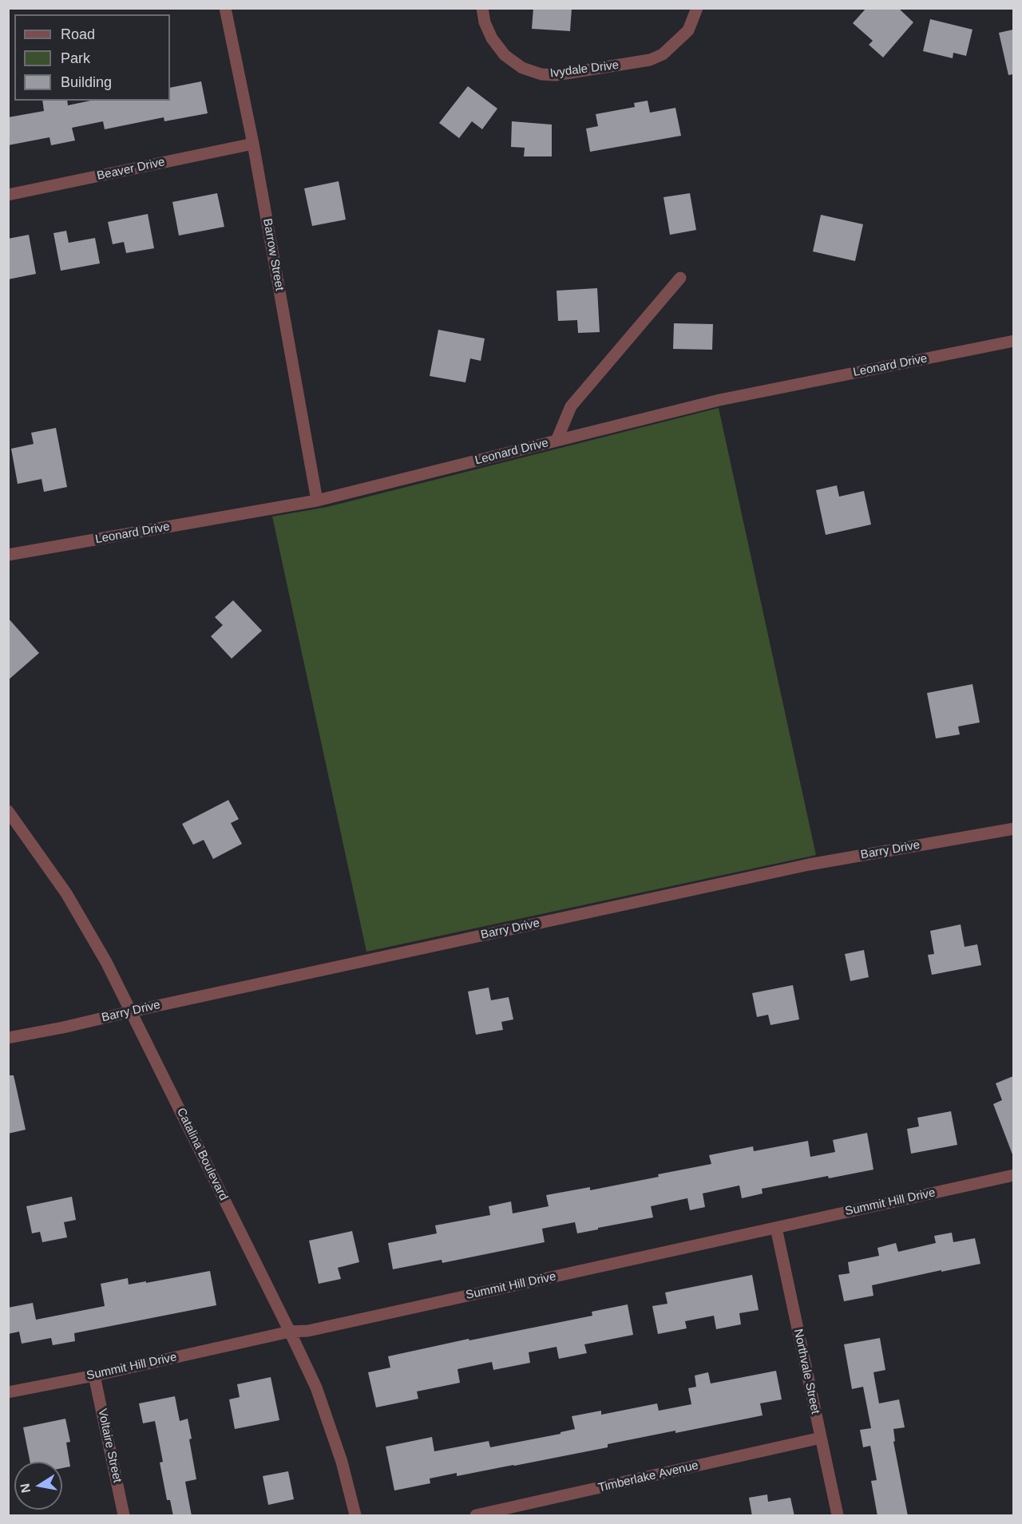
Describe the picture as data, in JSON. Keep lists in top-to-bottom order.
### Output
{
  "streets": {
    "street": [
      "Ivydale Drive",
      "Beaver Drive",
      "Barrow Street",
      "Leonard Drive",
      "Barry Drive",
      "Catalina Boulevard",
      "Summit Hill Drive",
      "Northvale Street",
      "Voltaire Street",
      "Timberlake Avenue"
    ]
  },
  "crossings": [
    ["Beaver Drive", "Barrow Street"],
    ["Barrow Street", "Leonard Drive"],
    ["Barry Drive", "Catalina Boulevard"],
    ["Catalina Boulevard", "Summit Hill Drive"],
    ["Summit Hill Drive", "Northvale Street"],
    ["Summit Hill Drive", "Voltaire Street"],
    ["Northvale Street", "Timberlake Avenue"]
  ],
  "legend": ["Road", "Park", "Building"],
  "north": "left"
}
